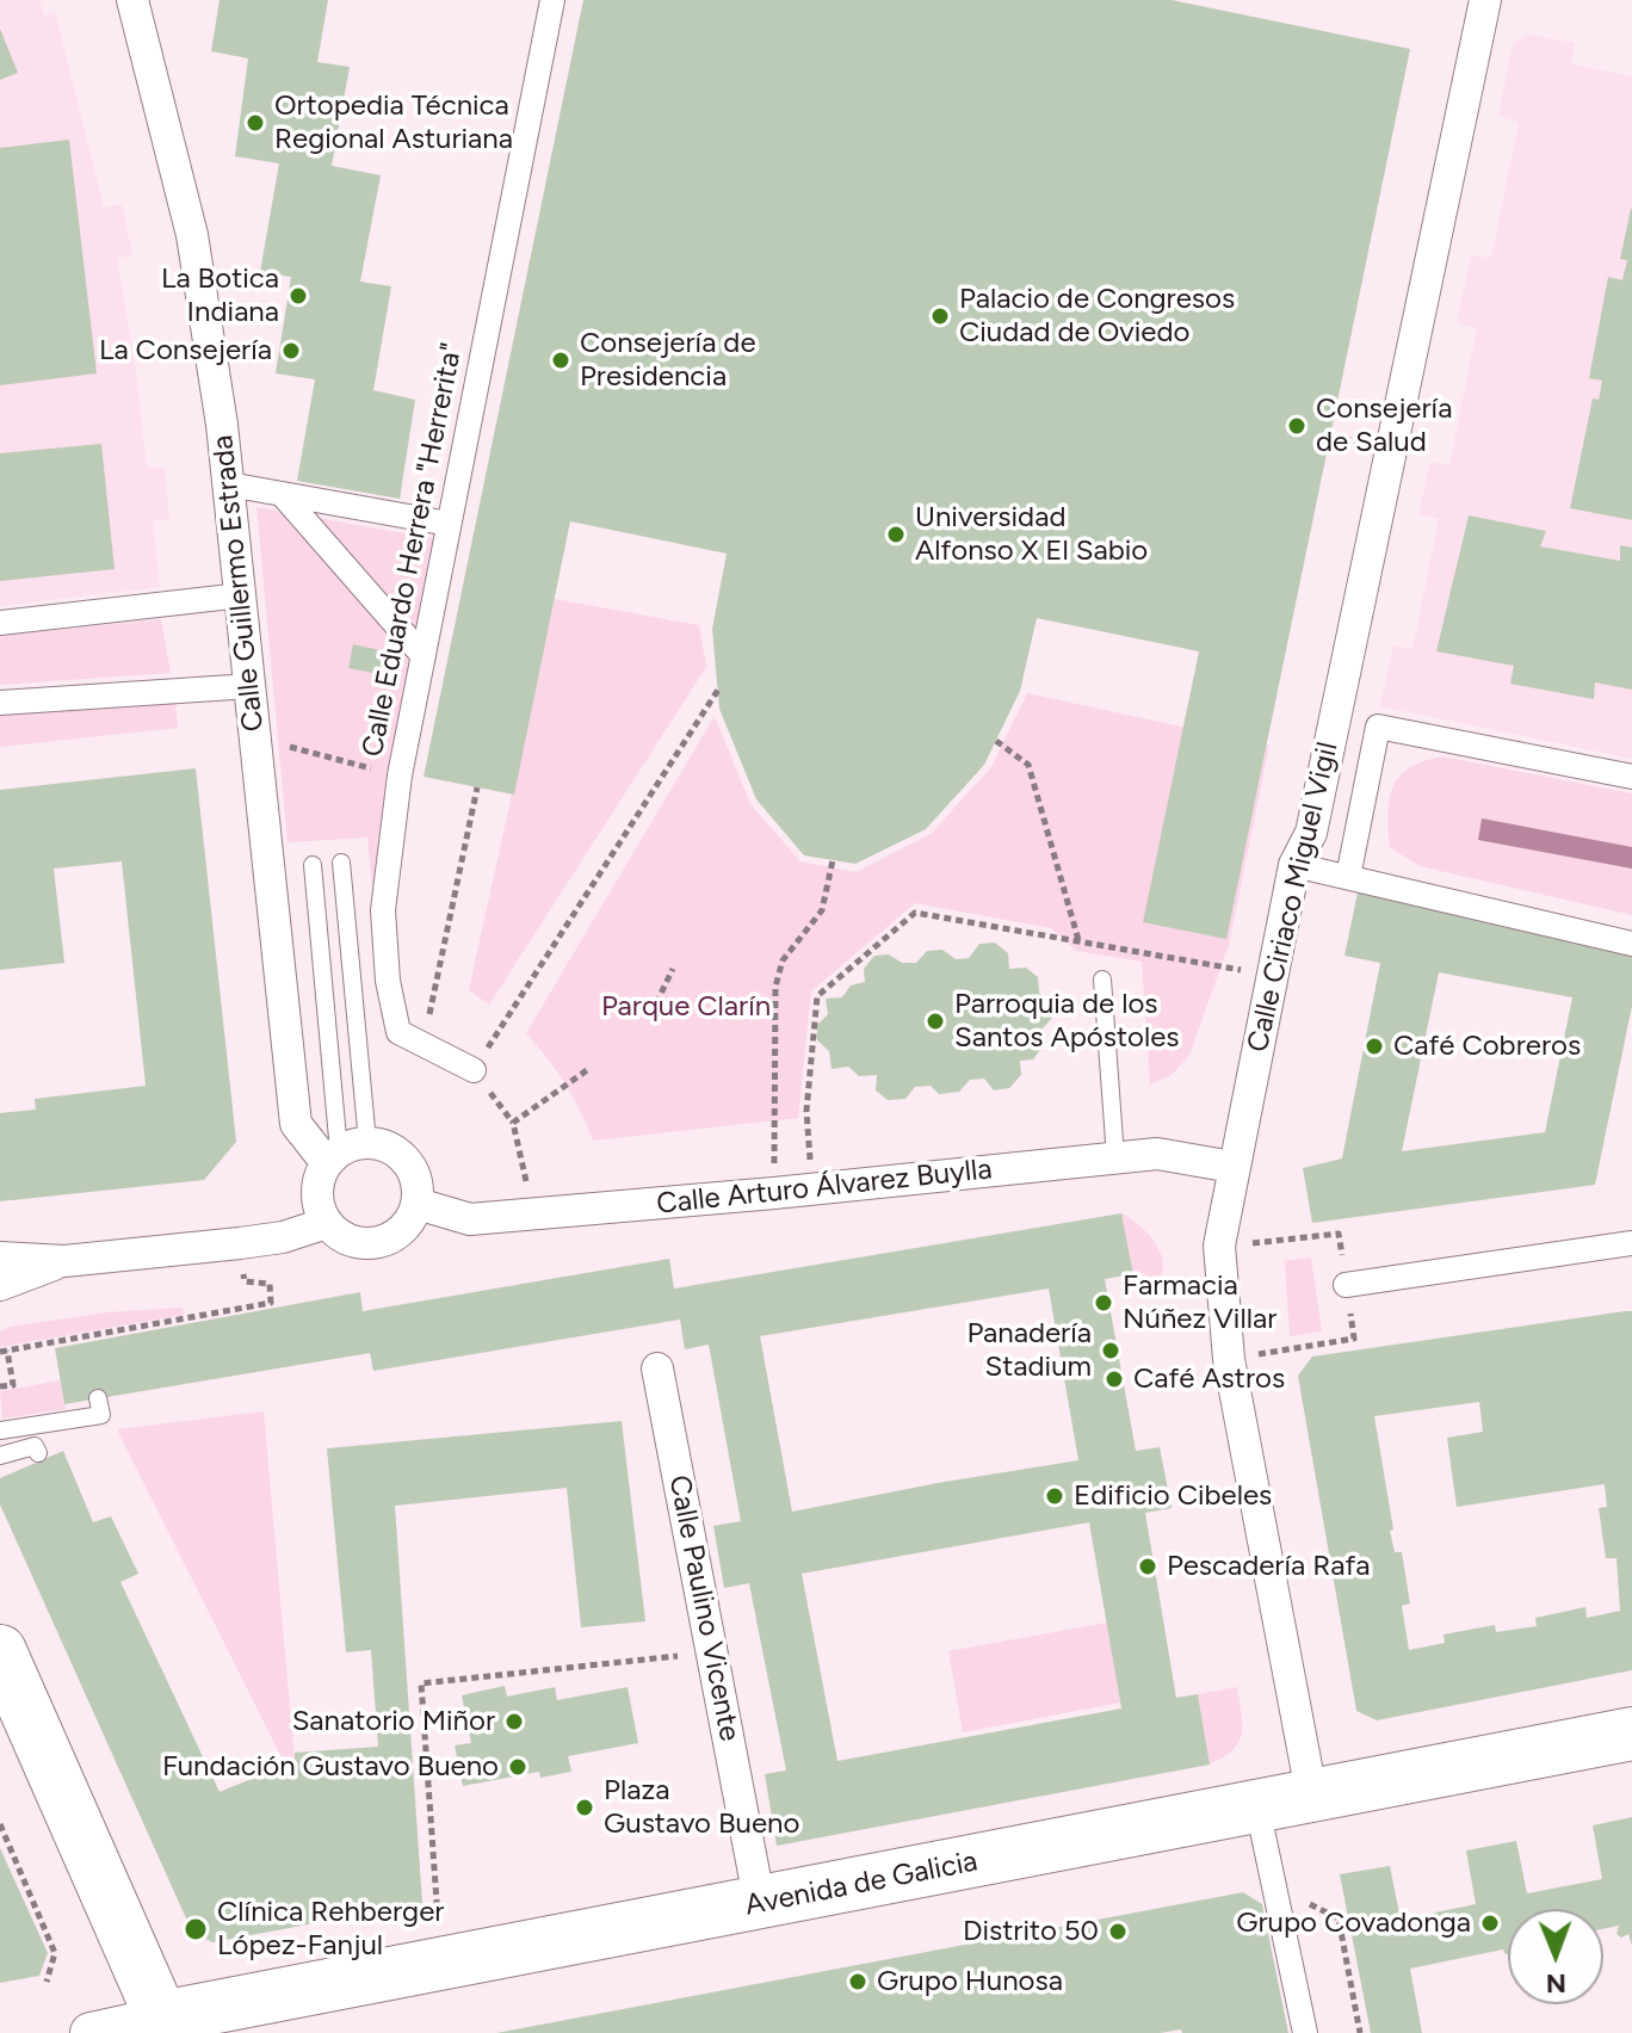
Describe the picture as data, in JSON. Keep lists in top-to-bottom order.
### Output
{
  "streets": {
    "highway": ["Avenida de Galicia"],
    "street": [
      "Calle Eduardo Herrera \"Herrerita\"",
      "Calle Guillermo Estrada",
      "Calle Ciriaco Miguel Vigil",
      "Calle Arturo Álvarez Buylla",
      "Calle Paulino Vicente"
    ]
  },
  "crossings": [
    ["Calle Guillermo Estrada", "Calle Arturo Álvarez Buylla"],
    ["Calle Ciriaco Miguel Vigil", "Calle Arturo Álvarez Buylla"],
    ["Calle Ciriaco Miguel Vigil", "Avenida de Galicia"],
    ["Calle Paulino Vicente", "Avenida de Galicia"]
  ],
  "parks": ["Parque Clarín"],
  "places": [
    "Ortopedia Técnica Regional Asturiana",
    "La Botica Indiana",
    "Palacio de Congresos Ciudad de Oviedo",
    "La Consejería",
    "Consejería de Presidencia",
    "Consejería de Salud",
    "Universidad Alfonso X El Sabio",
    "Parroquia de los Santos Apóstoles",
    "Café Cobreros",
    "Farmacia Núñez Villar",
    "Panadería Stadium",
    "Café Astros",
    "Edificio Cibeles",
    "Pescadería Rafa",
    "Sanatorio Miñor",
    "Fundación Gustavo Bueno",
    "Plaza Gustavo Bueno",
    "Grupo Covadonga",
    "Clínica Rehberger López-Fanjul",
    "Distrito 50",
    "Grupo Hunosa"
  ],
  "north": "bottom"
}
